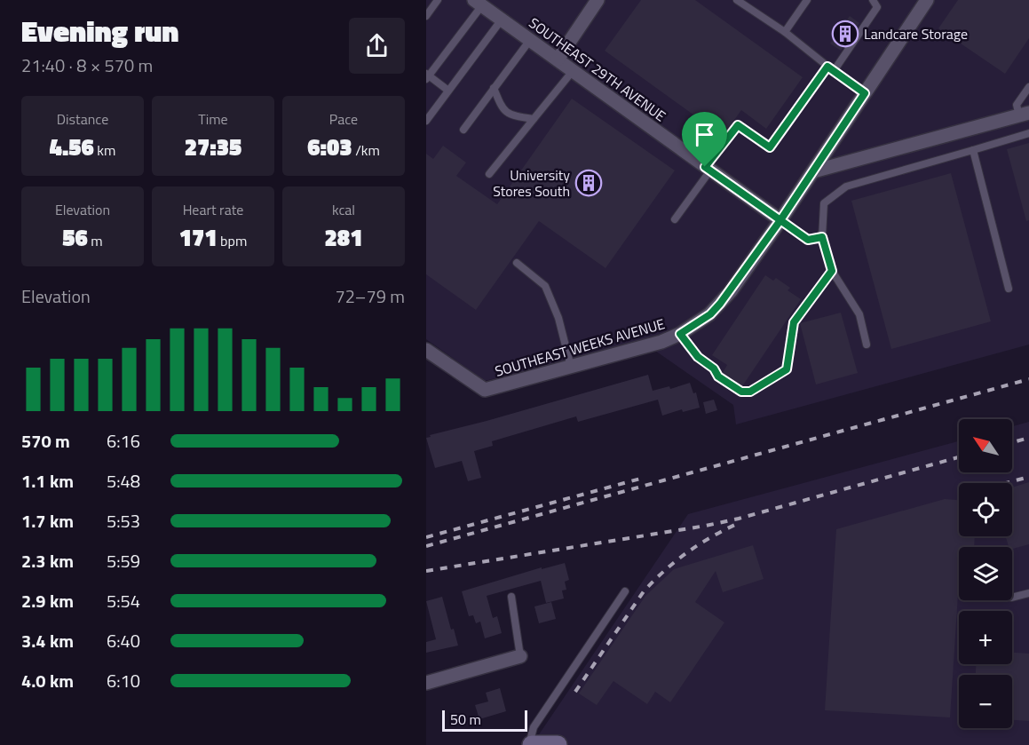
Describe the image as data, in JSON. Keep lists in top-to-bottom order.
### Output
{
  "streets": {
    "street": ["SOUTHEAST 29TH AVENUE", "SOUTHEAST WEEKS AVENUE"]
  },
  "crossings": [
    ["SOUTHEAST 29TH AVENUE", "SOUTHEAST WEEKS AVENUE"]
  ],
  "places": {
    "building": ["Landcare Storage", "University Stores South"]
  },
  "scale_bar": "50 m",
  "north": "top left",
  "page": {
    "heading": ["Evening run", "21:40 · 8 × 570 m"],
    "stats": [
      ["Distance", "4.56 km"],
      ["Time", "27:35"],
      ["Pace", "6:03 /km"],
      ["Elevation", "56 m"],
      ["Heart rate", "171 bpm"],
      ["kcal", "281"]
    ],
    "chart": ["Elevation", "72–79 m"],
    "map_buttons": ["+", "−"],
    "list": [
      {
        "name": "570 m",
        "note": "6:16"
      },
      {
        "name": "1.1 km",
        "note": "5:48"
      },
      {
        "name": "1.7 km",
        "note": "5:53"
      },
      {
        "name": "2.3 km",
        "note": "5:59"
      },
      {
        "name": "2.9 km",
        "note": "5:54"
      },
      {
        "name": "3.4 km",
        "note": "6:40"
      },
      {
        "name": "4.0 km",
        "note": "6:10"
      }
    ],
    "scale": "50 m"
  }
}
